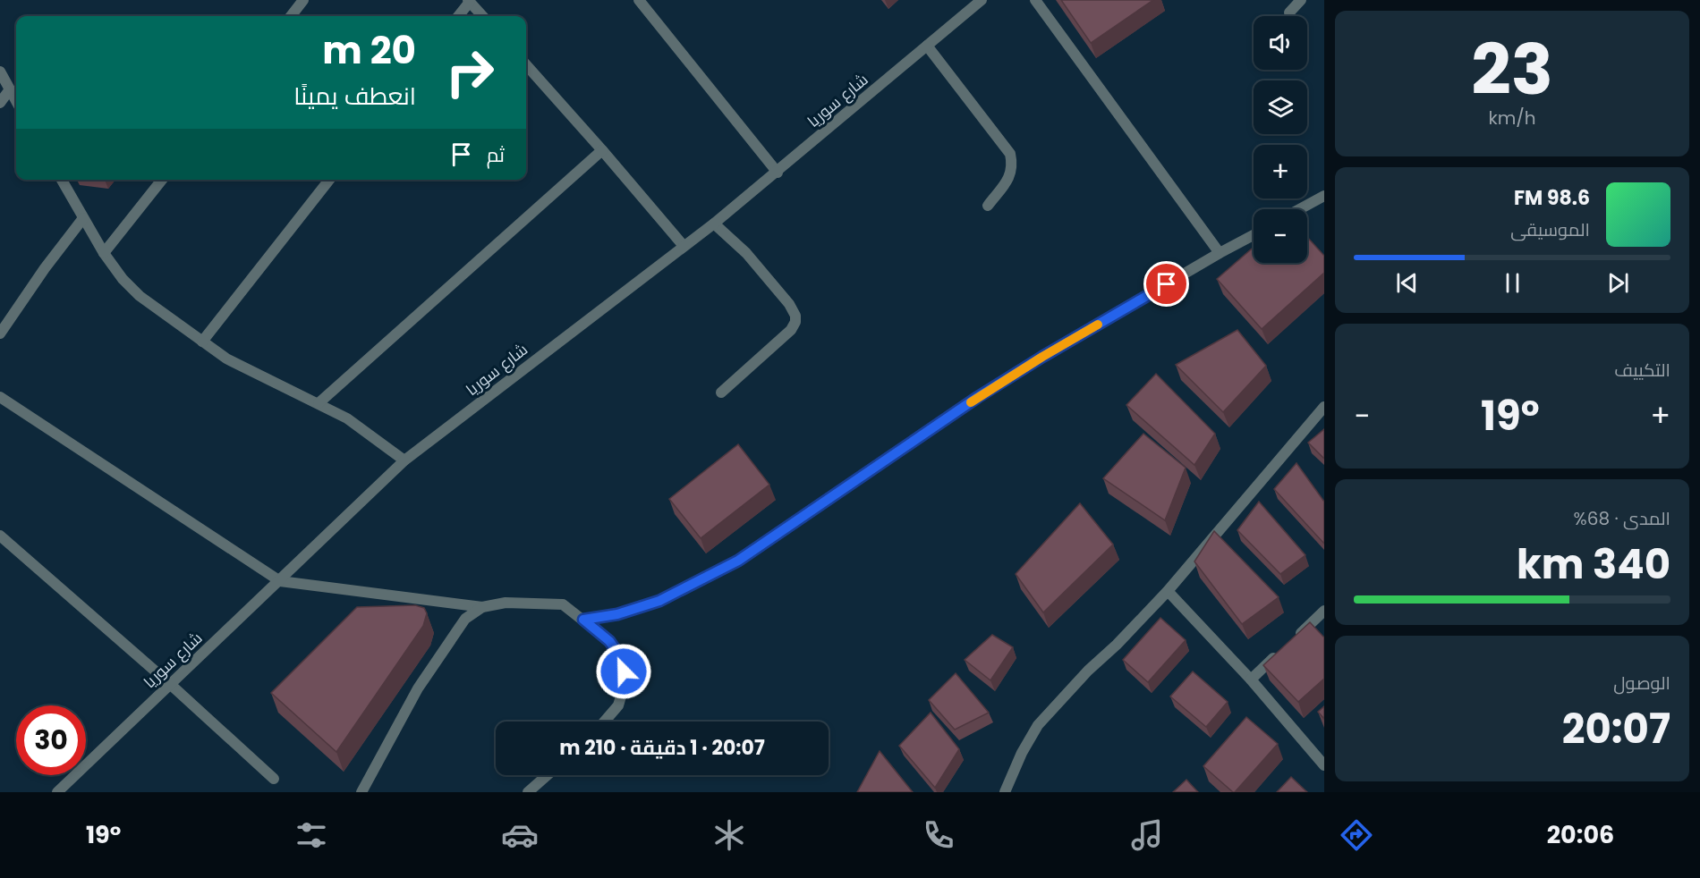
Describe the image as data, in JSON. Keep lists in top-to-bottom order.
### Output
{
  "streets": {
    "street": ["شارع سوريا"]
  },
  "page": {
    "tile": [
      ["23", "km/h"],
      "التكييف",
      ["المدى · 68%", "340 km"],
      ["الوصول", "20:07"]
    ],
    "map_buttons": ["+", "−"],
    "turn": ["20 m", "انعطف يمينًا"],
    "then": "ثم",
    "song": ["98.6 FM", "الموسيقى"],
    "heat": ["−", "19°", "+"],
    "limit": "30",
    "trip": "20:07 · 1 دقيقة · 210 m",
    "tabs": ["20:06", "19°"]
  }
}
